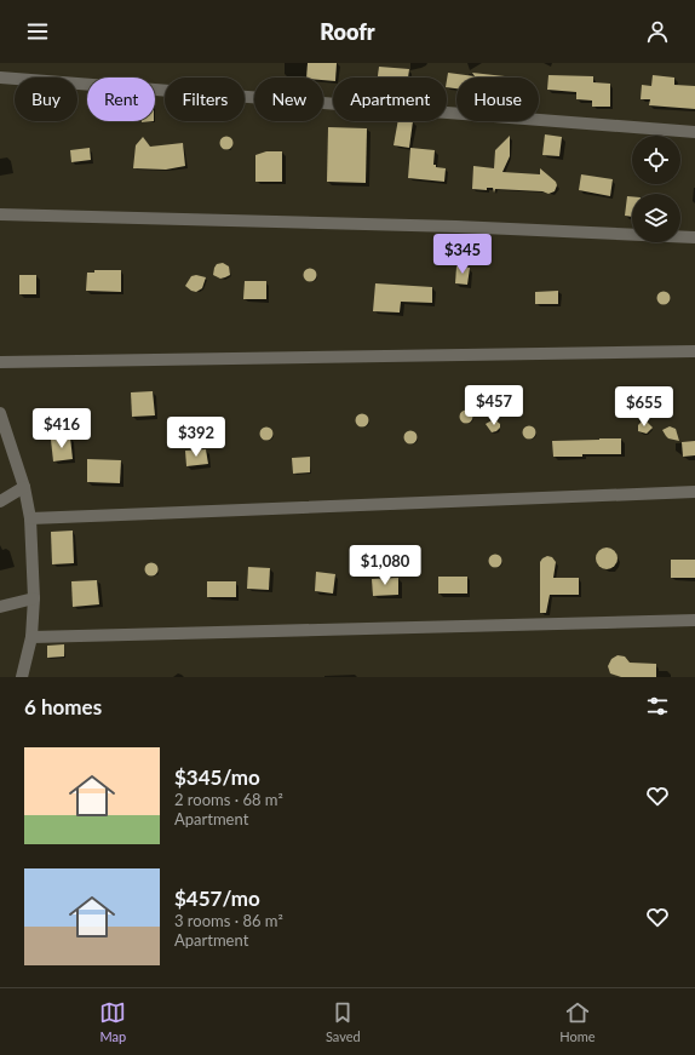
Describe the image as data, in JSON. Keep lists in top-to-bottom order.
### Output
{
  "page": {
    "header": "Roofr",
    "chip": [
      "Buy",
      "Rent",
      "Filters",
      "New",
      "Apartment",
      "House"
    ],
    "price": [
      "$345",
      "$457",
      "$655",
      "$416",
      "$392",
      "$1,080"
    ],
    "heading": "6 homes",
    "list": [
      {
        "name": "$345/mo",
        "note": "2 rooms · 68 m² · Apartment"
      },
      {
        "name": "$457/mo",
        "note": "3 rooms · 86 m² · Apartment"
      }
    ],
    "tabs": ["Map", "Saved", "Home"]
  }
}
